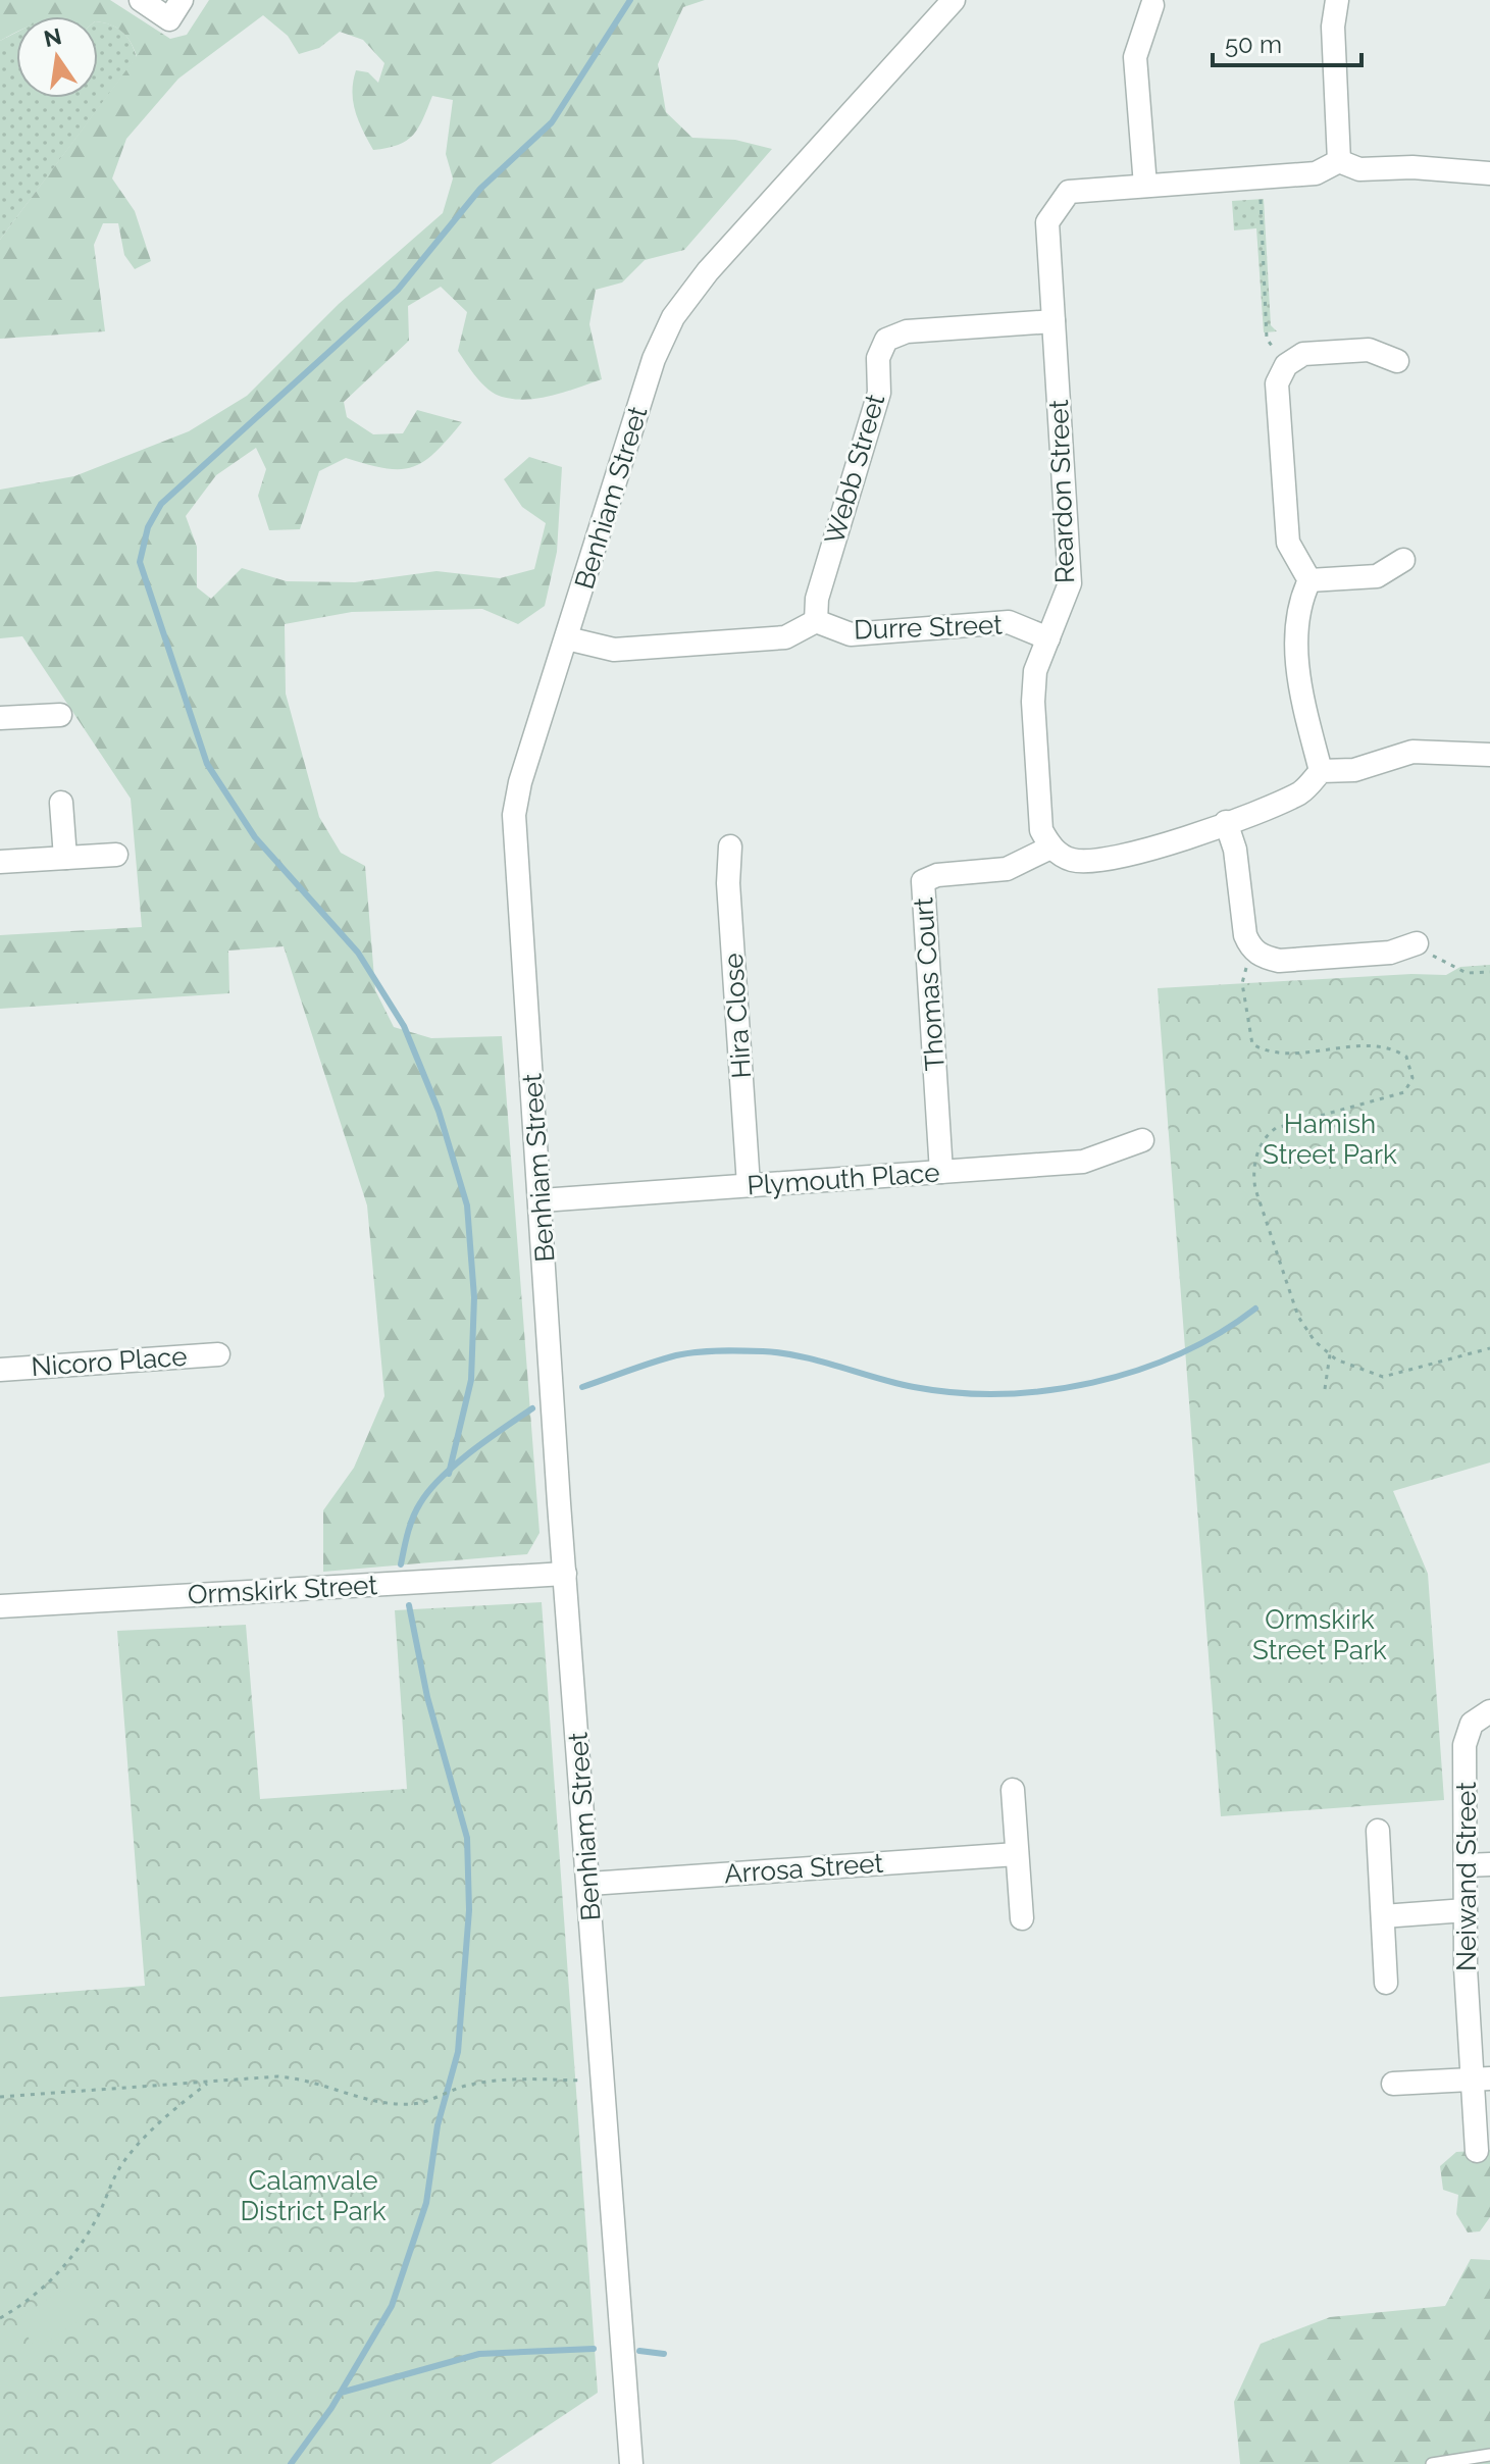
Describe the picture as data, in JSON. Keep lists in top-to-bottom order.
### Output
{
  "streets": {
    "street": [
      "Webb Street",
      "Reardon Street",
      "Benhiam Street",
      "Durre Street",
      "Thomas Court",
      "Hira Close",
      "Plymouth Place",
      "Nicoro Place",
      "Ormskirk Street",
      "Arrosa Street",
      "Neiwand Street"
    ]
  },
  "crossings": [
    ["Webb Street", "Reardon Street"],
    ["Webb Street", "Durre Street"],
    ["Reardon Street", "Durre Street"],
    ["Reardon Street", "Thomas Court"],
    ["Benhiam Street", "Durre Street"],
    ["Benhiam Street", "Plymouth Place"],
    ["Benhiam Street", "Ormskirk Street"],
    ["Benhiam Street", "Arrosa Street"],
    ["Thomas Court", "Plymouth Place"],
    ["Hira Close", "Plymouth Place"]
  ],
  "parks": ["Hamish Street Park", "Ormskirk Street Park", "Calamvale District Park"],
  "scale_bar": "50 m",
  "north": "top"
}
